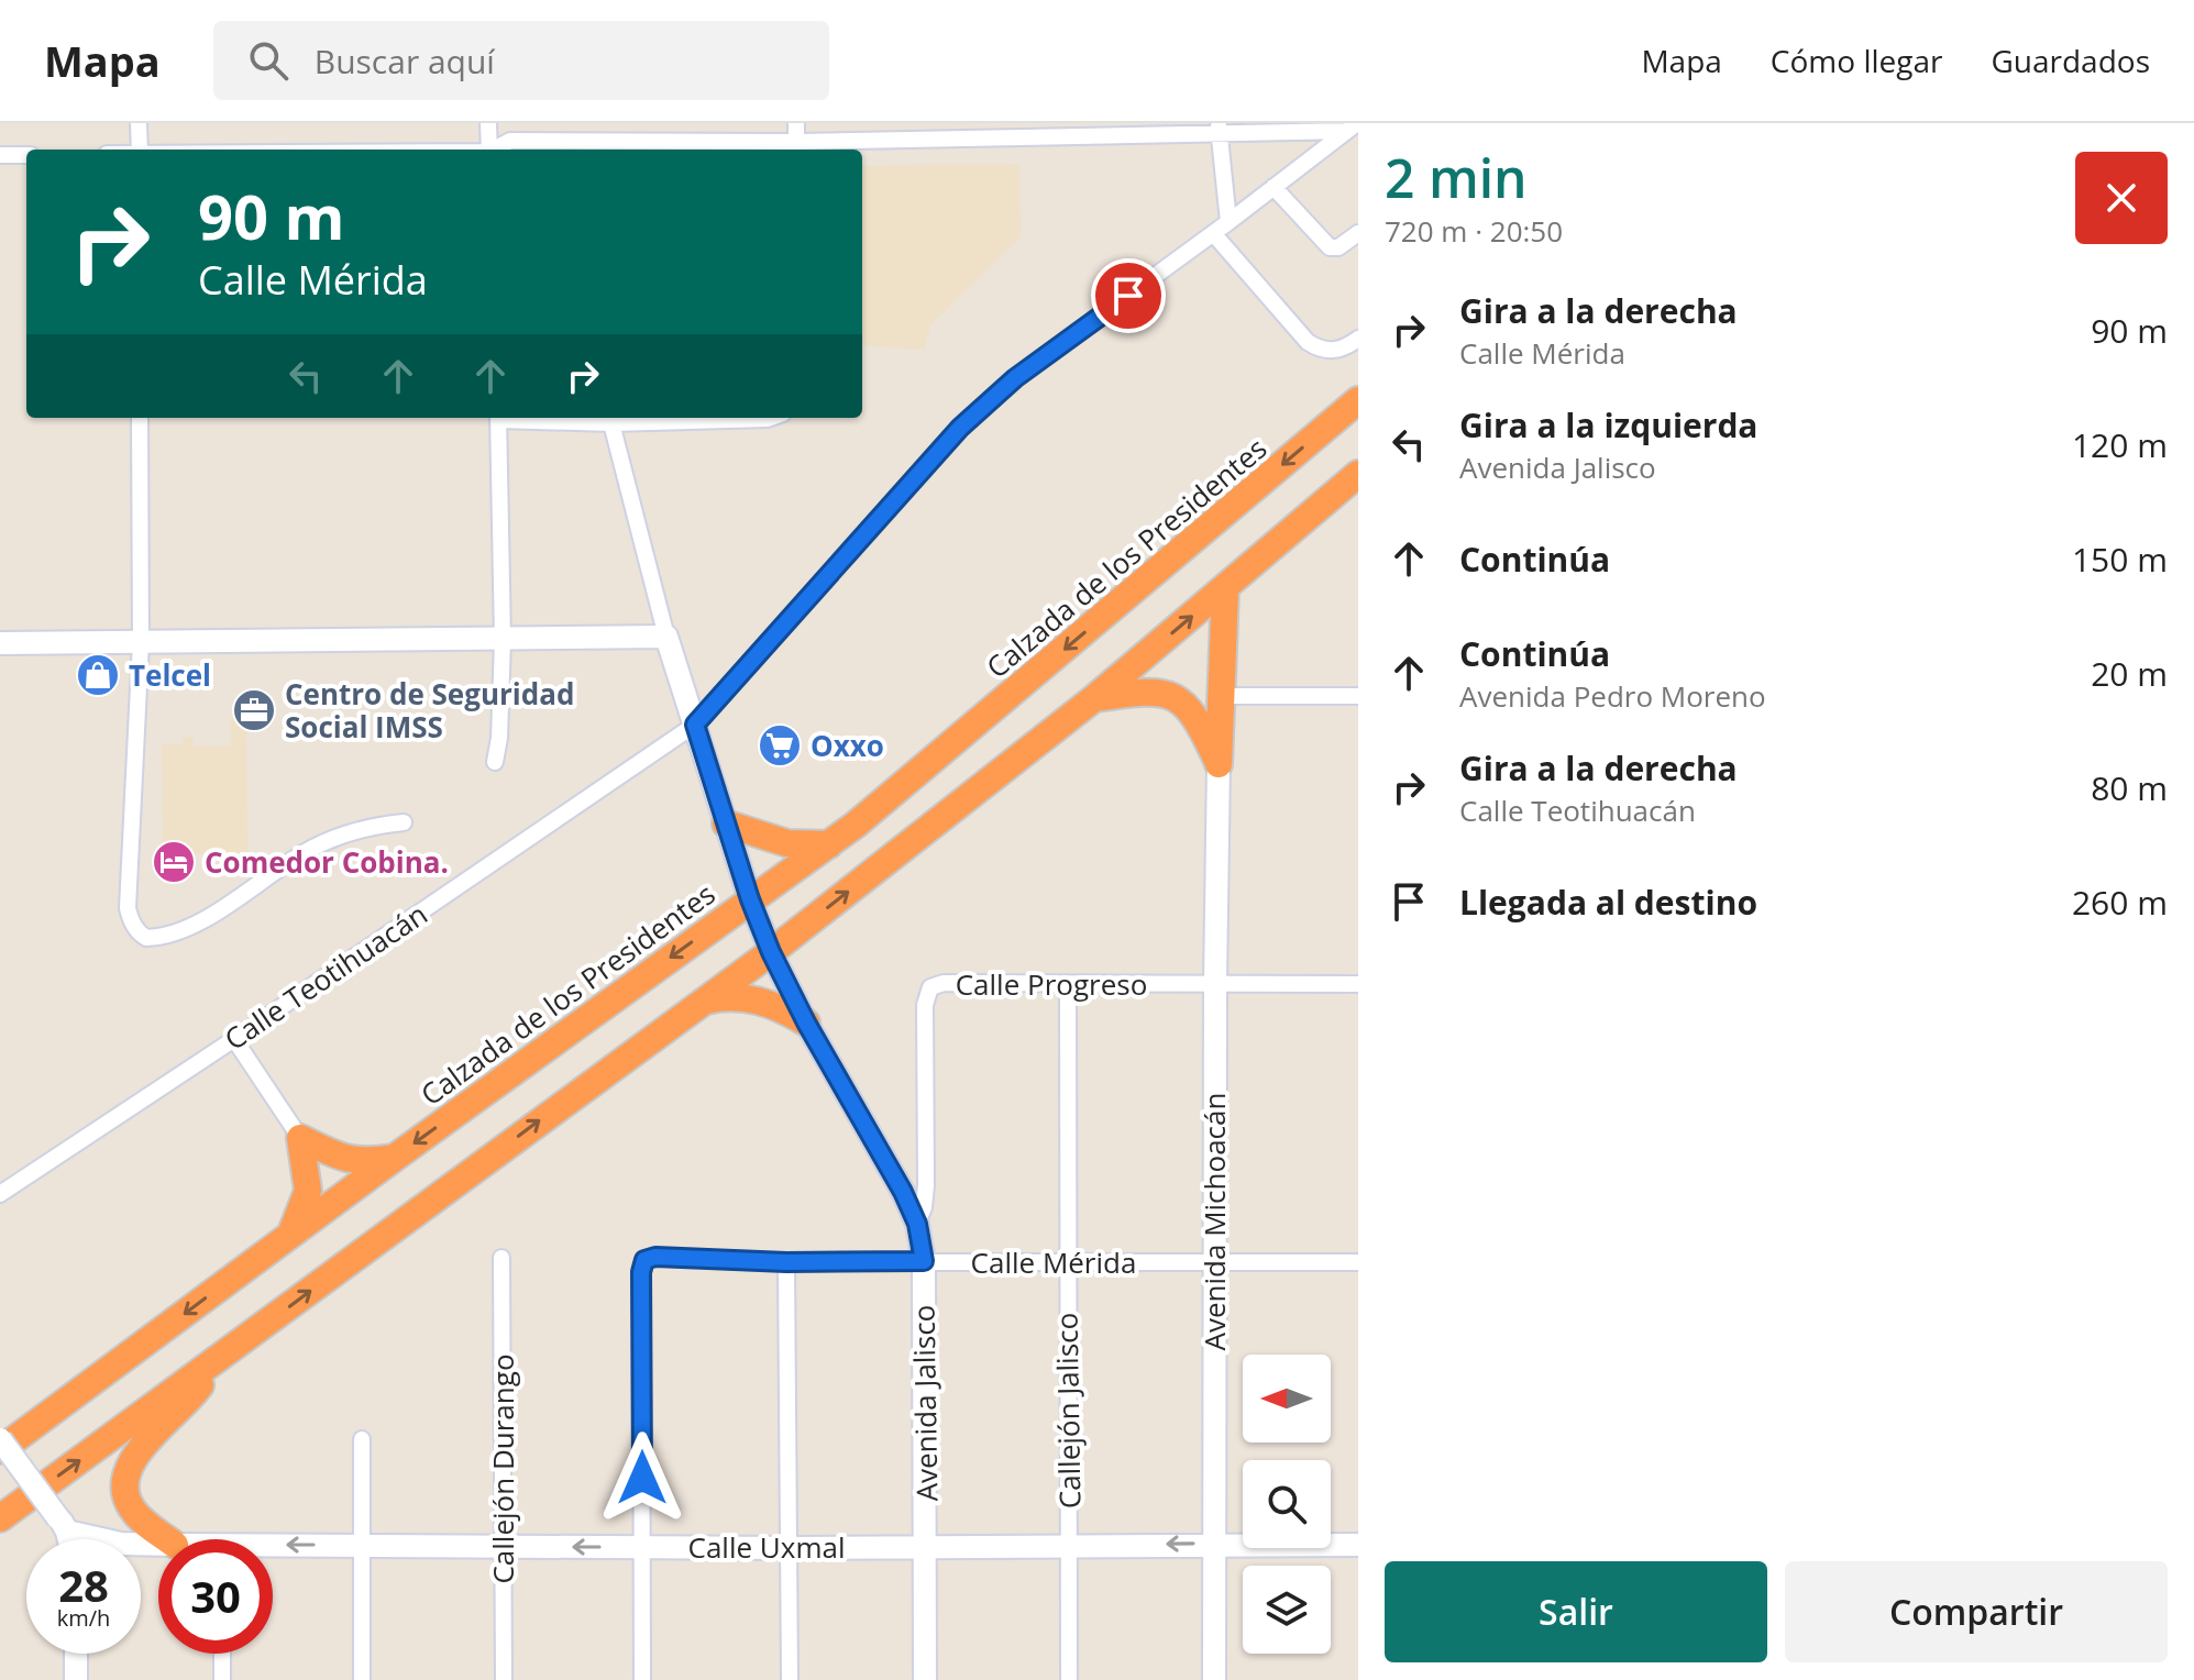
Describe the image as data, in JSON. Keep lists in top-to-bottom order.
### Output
{
  "streets": {
    "highway": ["Calzada de los Presidentes"],
    "street": [
      "Calle Teotihuacán",
      "Calle Progreso",
      "Avenida Michoacán",
      "Calle Mérida",
      "Avenida Jalisco",
      "Callejón Jalisco",
      "Callejón Durango",
      "Calle Uxmal"
    ]
  },
  "crossings": [
    ["Calzada de los Presidentes", "Avenida Jalisco"],
    ["Calle Teotihuacán", "Avenida Jalisco"],
    ["Calle Progreso", "Avenida Michoacán"],
    ["Calle Progreso", "Avenida Jalisco"],
    ["Calle Progreso", "Callejón Jalisco"],
    ["Avenida Michoacán", "Calle Mérida"],
    ["Avenida Michoacán", "Calle Uxmal"],
    ["Calle Mérida", "Avenida Jalisco"],
    ["Calle Mérida", "Callejón Jalisco"],
    ["Calle Mérida", "Calle Uxmal"],
    ["Avenida Jalisco", "Calle Uxmal"],
    ["Callejón Jalisco", "Calle Uxmal"],
    ["Callejón Durango", "Calle Uxmal"]
  ],
  "places": {
    "shop": ["Telcel"],
    "office": ["Centro de Seguridad Social IMSS"],
    "supermarket": ["Oxxo"],
    "hotel": ["Comedor Cobina."]
  },
  "north": "left",
  "page": {
    "header": "Mapa",
    "search": "Buscar aquí",
    "nav": ["Mapa", "Cómo llegar", "Guardados"],
    "heading": ["2 min", "720 m · 20:50"],
    "turn": ["90 m", "Calle Mérida"],
    "list": [
      {
        "name": "Gira a la derecha",
        "note": "Calle Mérida",
        "value": "90 m"
      },
      {
        "name": "Gira a la izquierda",
        "note": "Avenida Jalisco",
        "value": "120 m"
      },
      {
        "name": "Continúa",
        "value": "150 m"
      },
      {
        "name": "Continúa",
        "note": "Avenida Pedro Moreno",
        "value": "20 m"
      },
      {
        "name": "Gira a la derecha",
        "note": "Calle Teotihuacán",
        "value": "80 m"
      },
      {
        "name": "Llegada al destino",
        "value": "260 m"
      }
    ],
    "speed": "28 km/h",
    "limit": "30",
    "buttons": ["Salir", "Compartir"]
  }
}
